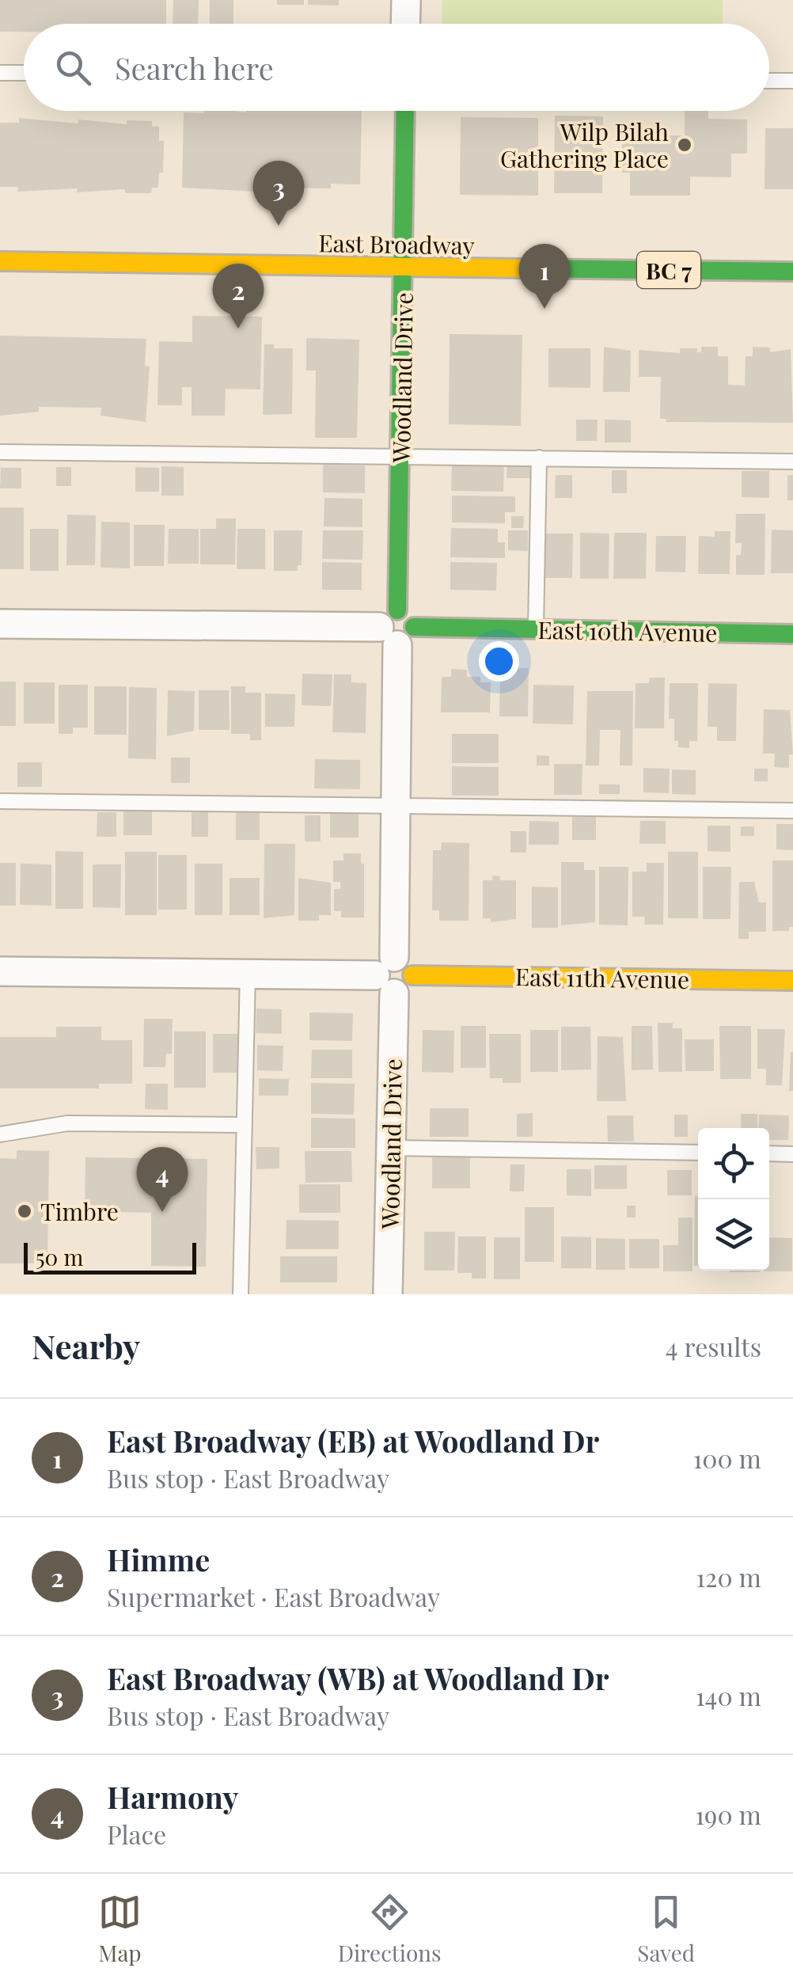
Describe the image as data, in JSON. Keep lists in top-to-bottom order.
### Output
{
  "streets": {
    "street": [
      "East Broadway",
      "BC 7",
      "Woodland Drive",
      "East 10th Avenue",
      "East 11th Avenue"
    ]
  },
  "crossings": [
    ["East Broadway", "Woodland Drive"],
    ["Woodland Drive", "East 10th Avenue"],
    ["Woodland Drive", "East 11th Avenue"]
  ],
  "places": ["Wilp Bilah Gathering Place", "Timbre"],
  "scale_bar": "50 m",
  "page": {
    "search": "Search here",
    "pins": [
      "3",
      "1",
      "2",
      "4"
    ],
    "scale": "50 m",
    "heading": ["Nearby", "4 results"],
    "list": [
      {
        "mark": "1",
        "name": "East Broadway (EB) at Woodland Dr",
        "note": "Bus stop · East Broadway",
        "value": "100 m"
      },
      {
        "mark": "2",
        "name": "Himme",
        "note": "Supermarket · East Broadway",
        "value": "120 m"
      },
      {
        "mark": "3",
        "name": "East Broadway (WB) at Woodland Dr",
        "note": "Bus stop · East Broadway",
        "value": "140 m"
      },
      {
        "mark": "4",
        "name": "Harmony",
        "note": "Place",
        "value": "190 m"
      }
    ],
    "nav": ["Map", "Directions", "Saved"]
  }
}
